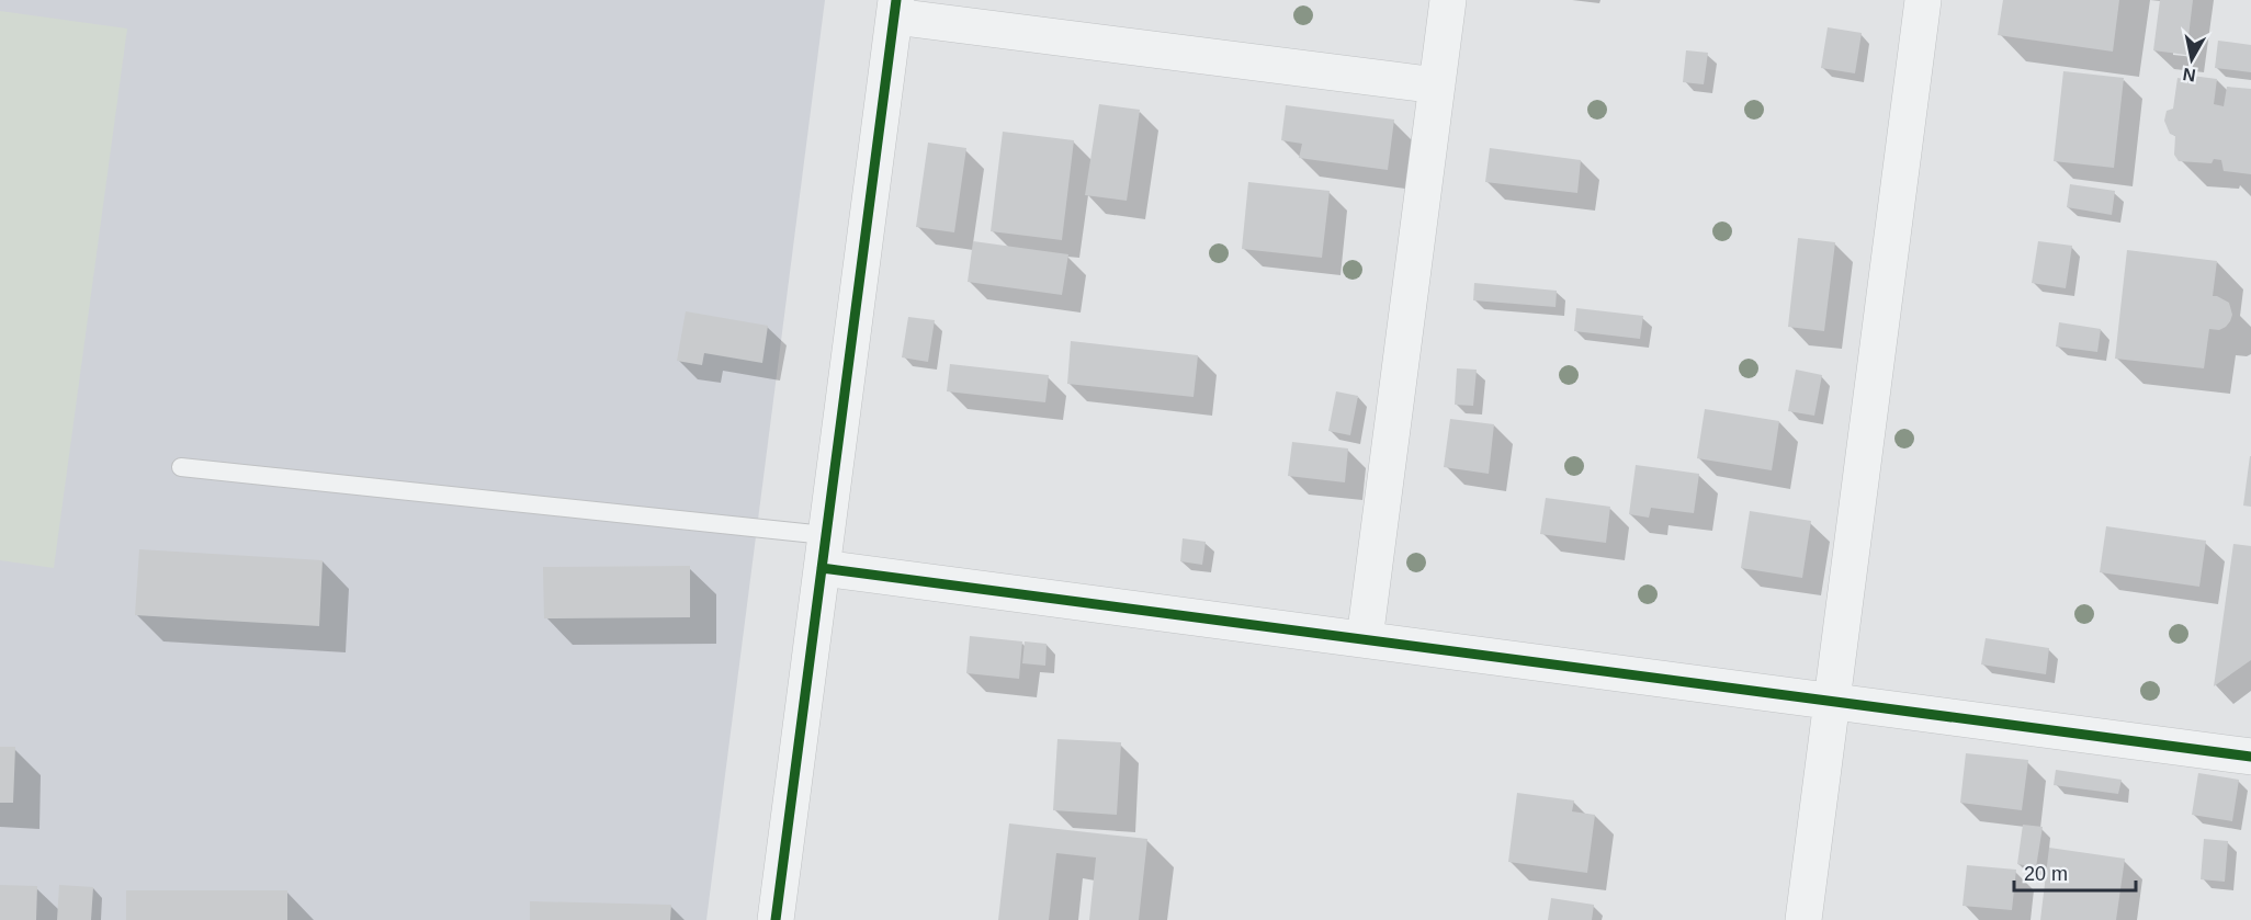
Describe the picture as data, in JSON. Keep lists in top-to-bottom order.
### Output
{
  "scale_bar": "20 m",
  "north": "bottom"
}
